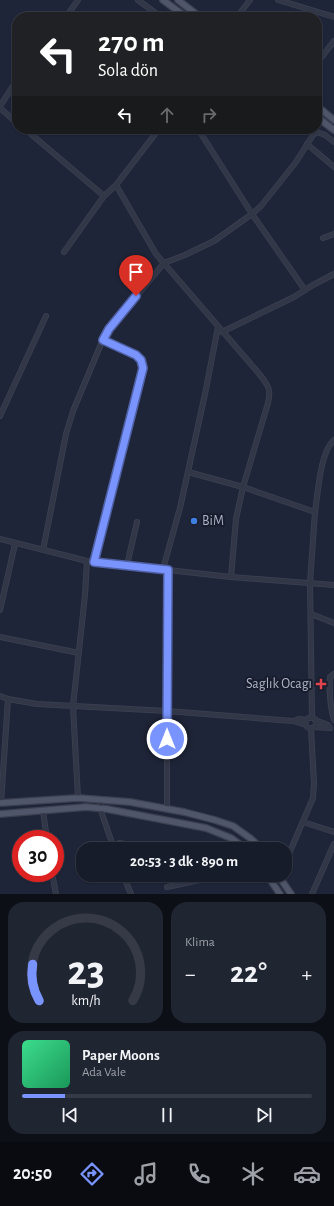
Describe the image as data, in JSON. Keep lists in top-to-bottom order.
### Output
{
  "places": {
    "other": ["BiM"],
    "health": ["Saglık Ocagı"]
  },
  "page": {
    "turn": ["270 m", "Sola dön"],
    "limit": "30",
    "trip": "20:53 · 3 dk · 890 m",
    "tile": "Klima",
    "heat": ["−", "22°", "+"],
    "song": ["Paper Moons", "Ada Vale"],
    "tabs": "20:50",
    "gauge": ["23", "km/h"]
  }
}
